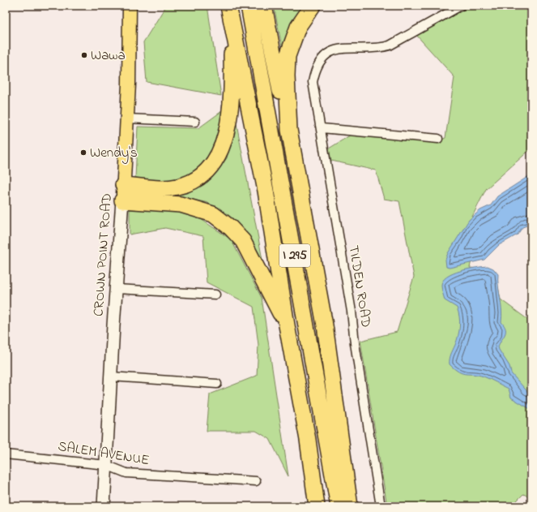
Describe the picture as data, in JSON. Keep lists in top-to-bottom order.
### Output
{
  "streets": {
    "highway": ["I 295"],
    "main road": ["CROWN POINT ROAD"],
    "street": ["TILDEN ROAD", "SALEM AVENUE"]
  },
  "crossings": [
    ["CROWN POINT ROAD", "SALEM AVENUE"]
  ],
  "places": ["Wawa", "Wendy's"]
}
